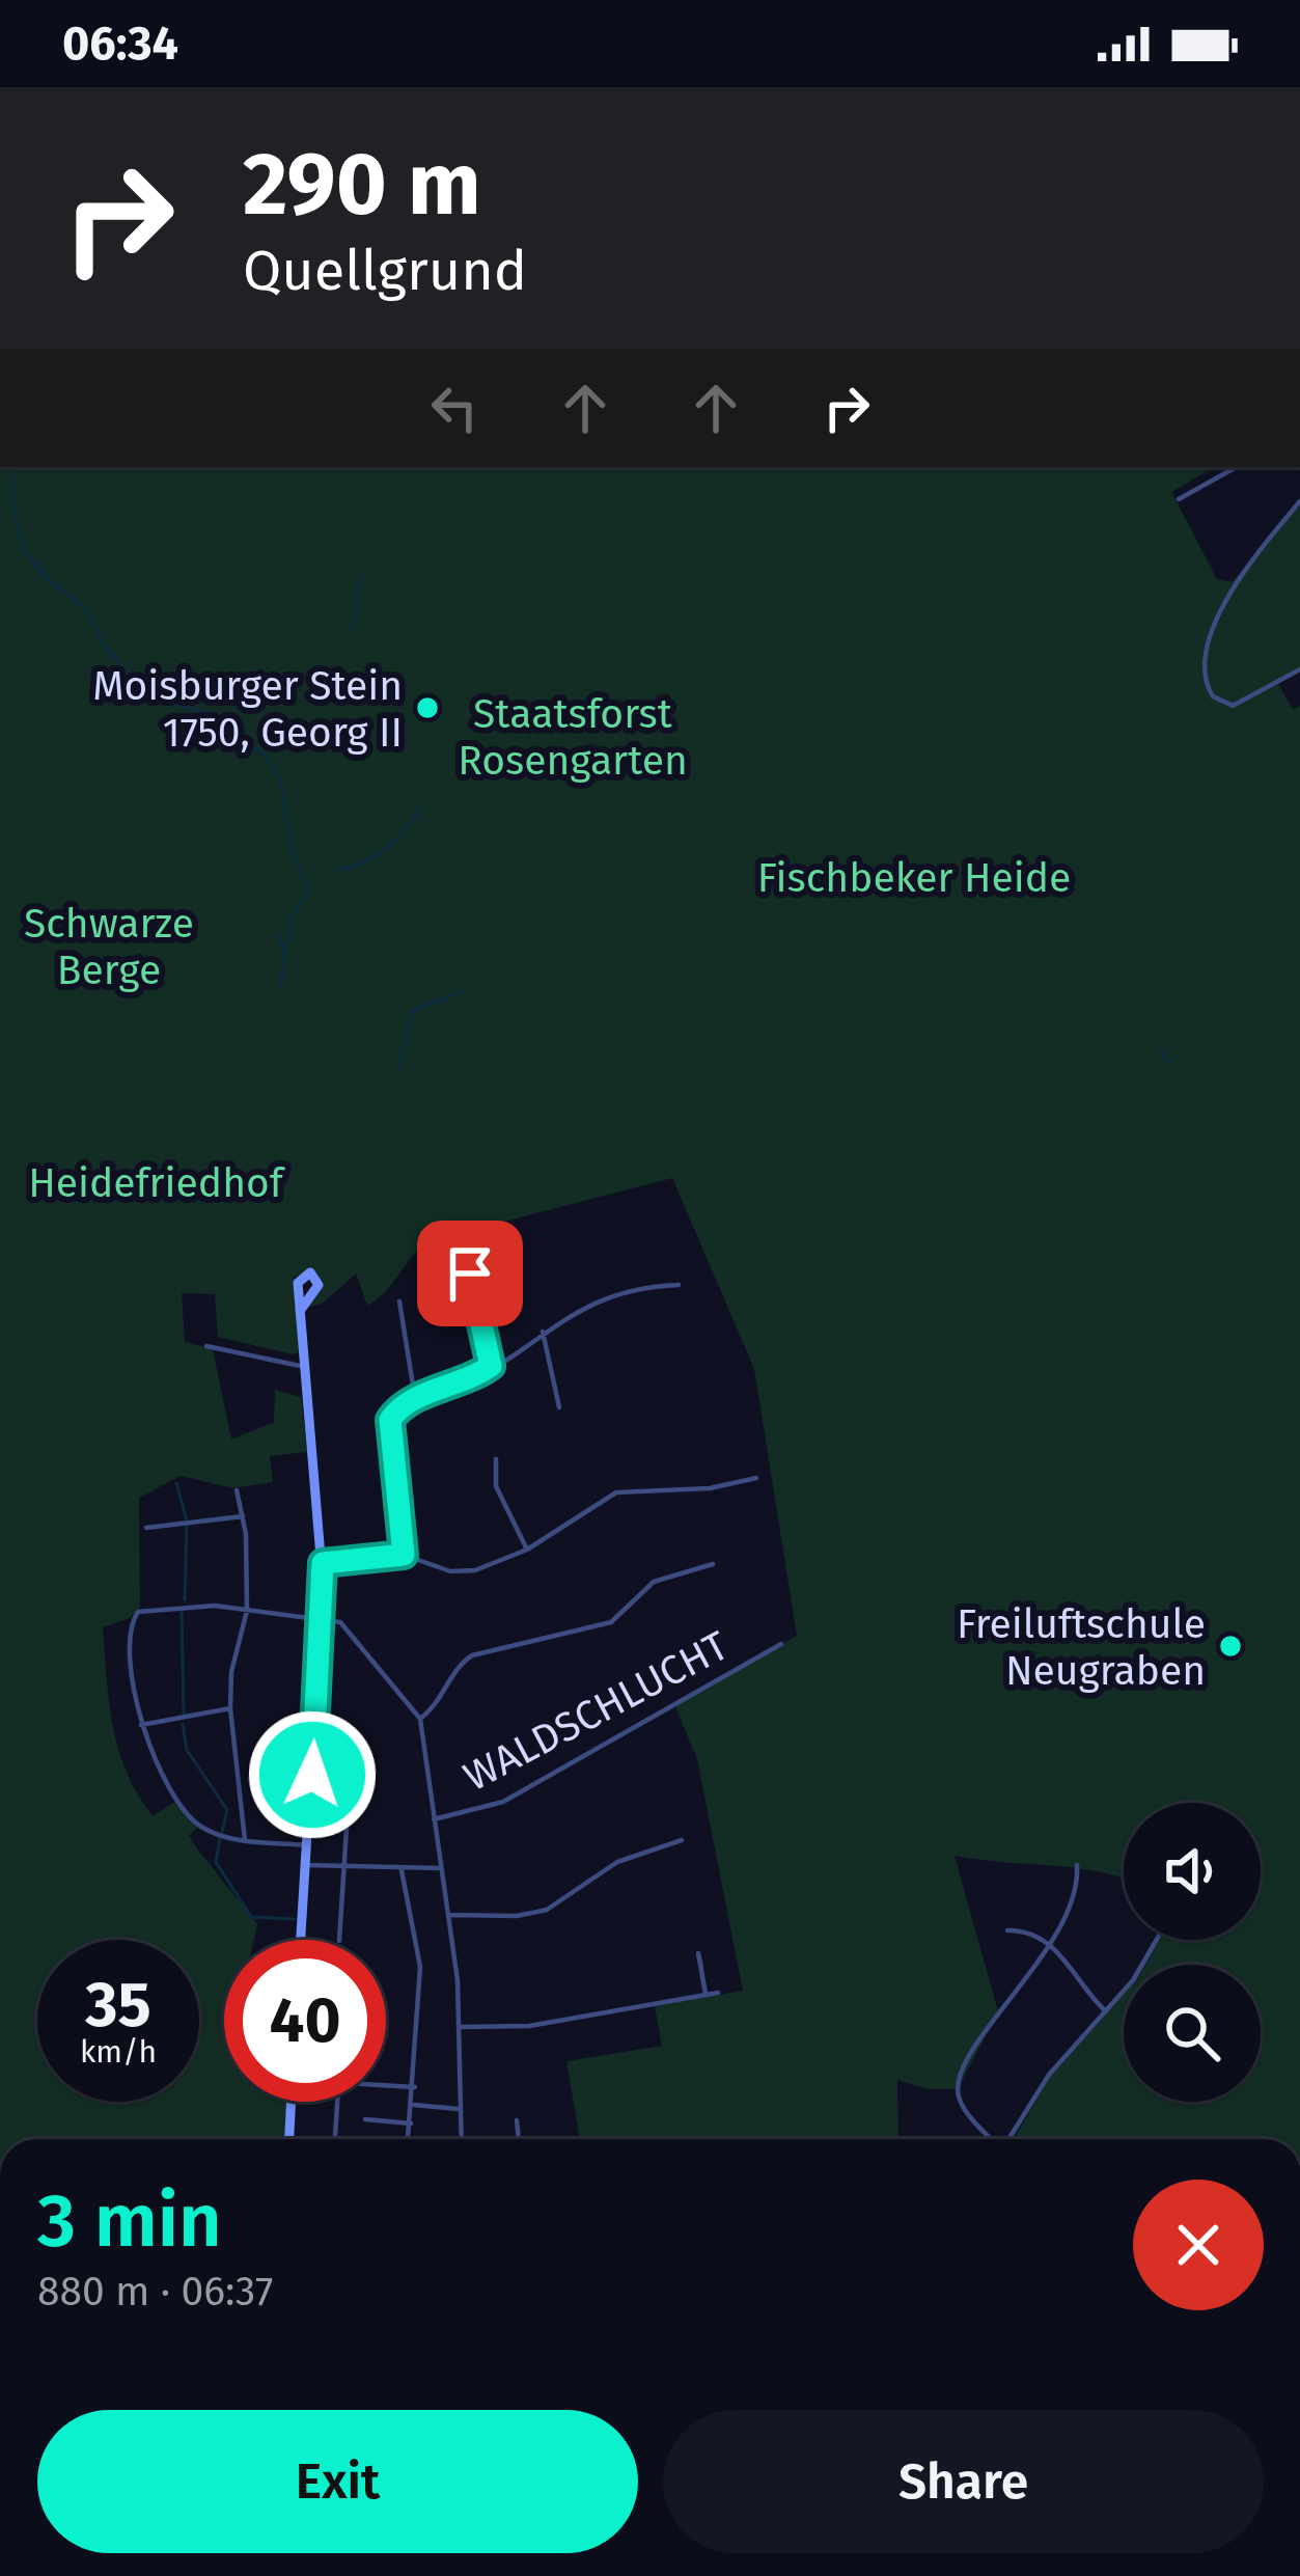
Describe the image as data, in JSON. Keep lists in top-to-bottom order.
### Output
{
  "streets": {
    "street": ["WALDSCHLUCHT"]
  },
  "parks": [
    "Staatsforst Rosengarten",
    "Fischbeker Heide",
    "Schwarze Berge",
    "Heidefriedhof"
  ],
  "places": ["Moisburger Stein 1750, Georg II", "Freiluftschule Neugraben"],
  "page": {
    "status": "06:34",
    "turn": ["290 m", "Quellgrund"],
    "speed": "35 km/h",
    "limit": "40",
    "heading": ["3 min", "880 m · 06:37"],
    "buttons": ["Exit", "Share"]
  }
}
